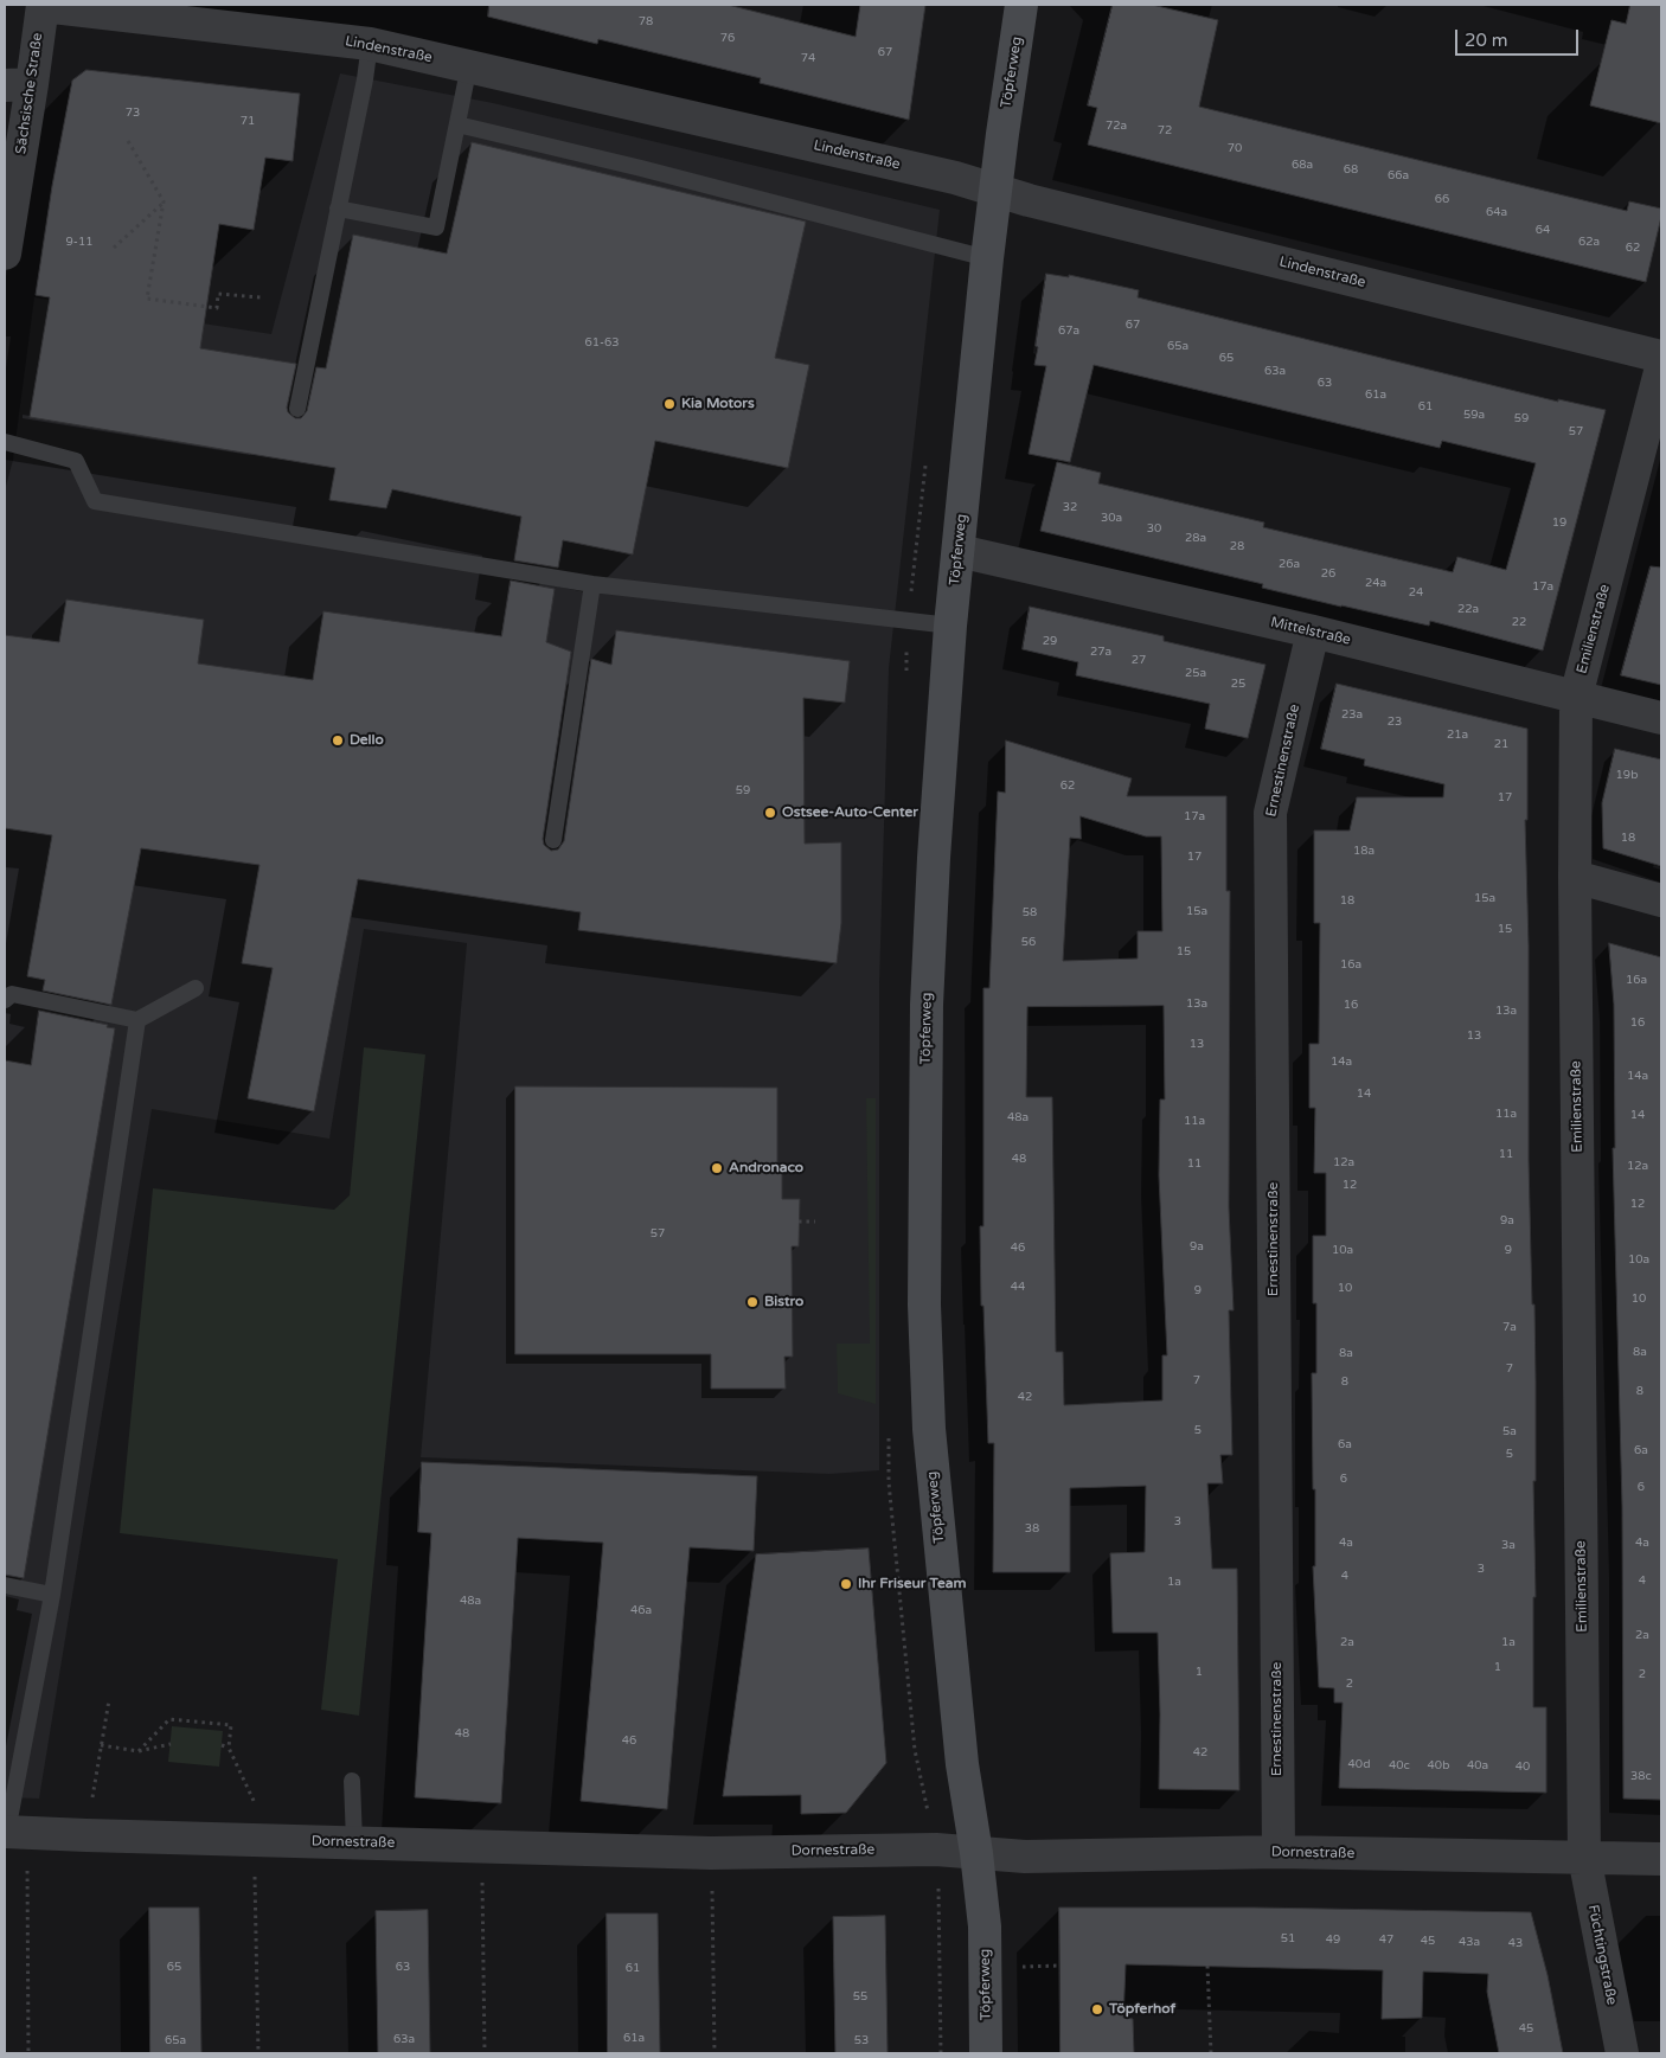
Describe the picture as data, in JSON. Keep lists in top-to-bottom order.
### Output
{
  "streets": {
    "main road": ["Töpferweg"],
    "street": [
      "Lindenstraße",
      "Sächsische Straße",
      "Emilienstraße",
      "Mittelstraße",
      "Ernestinenstraße",
      "Dornestraße",
      "Füchtingstraße"
    ]
  },
  "crossings": [
    ["Lindenstraße", "Töpferweg"],
    ["Lindenstraße", "Sächsische Straße"],
    ["Töpferweg", "Mittelstraße"],
    ["Töpferweg", "Dornestraße"],
    ["Emilienstraße", "Mittelstraße"],
    ["Emilienstraße", "Dornestraße"],
    ["Emilienstraße", "Füchtingstraße"],
    ["Mittelstraße", "Ernestinenstraße"],
    ["Ernestinenstraße", "Dornestraße"],
    ["Dornestraße", "Füchtingstraße"]
  ],
  "places": [
    "Kia Motors",
    "Dello",
    "Ostsee-Auto-Center",
    "Andronaco",
    "Bistro",
    "Ihr Friseur Team",
    "Töpferhof"
  ],
  "house_numbers": [
    "78",
    "76",
    "67",
    "74",
    "73",
    "71",
    "72a",
    "72",
    "70",
    "68a",
    "68",
    "66a",
    "66",
    "64a",
    "64",
    "9-11",
    "62a",
    "62",
    "67",
    "67a",
    "61-63",
    "65a",
    "65",
    "63a",
    "63",
    "61a",
    "61",
    "59a",
    "59",
    "57",
    "32",
    "30a",
    "19",
    "30",
    "28a",
    "28",
    "26a",
    "26",
    "24a",
    "17a",
    "24",
    "22a",
    "22",
    "29",
    "27a",
    "27",
    "25a",
    "25",
    "23a",
    "23",
    "21a",
    "21",
    "19b",
    "62",
    "59",
    "17",
    "17a",
    "18",
    "18a",
    "17",
    "15a",
    "18",
    "15a",
    "58",
    "15",
    "56",
    "15",
    "16a",
    "16a",
    "13a",
    "16",
    "13a",
    "16",
    "13",
    "13",
    "14a",
    "14a",
    "14",
    "11a",
    "14",
    "48a",
    "11a",
    "11",
    "48",
    "12a",
    "11",
    "12a",
    "12",
    "12",
    "9a",
    "57",
    "9a",
    "46",
    "10a",
    "9",
    "10a",
    "44",
    "10",
    "9",
    "10",
    "7a",
    "8a",
    "8a",
    "7",
    "7",
    "8",
    "8",
    "42",
    "5",
    "5a",
    "6a",
    "6a",
    "5",
    "6",
    "6",
    "3",
    "38",
    "4a",
    "4a",
    "3a",
    "3",
    "4",
    "4",
    "1a",
    "48a",
    "46a",
    "2a",
    "2a",
    "1a",
    "1",
    "1",
    "2",
    "2",
    "48",
    "46",
    "42",
    "40d",
    "40c",
    "40b",
    "40a",
    "40",
    "38c",
    "51",
    "49",
    "47",
    "45",
    "43a",
    "43",
    "65",
    "63",
    "61",
    "55",
    "45",
    "61a",
    "63a",
    "65a",
    "53"
  ],
  "scale_bar": "20 m"
}
